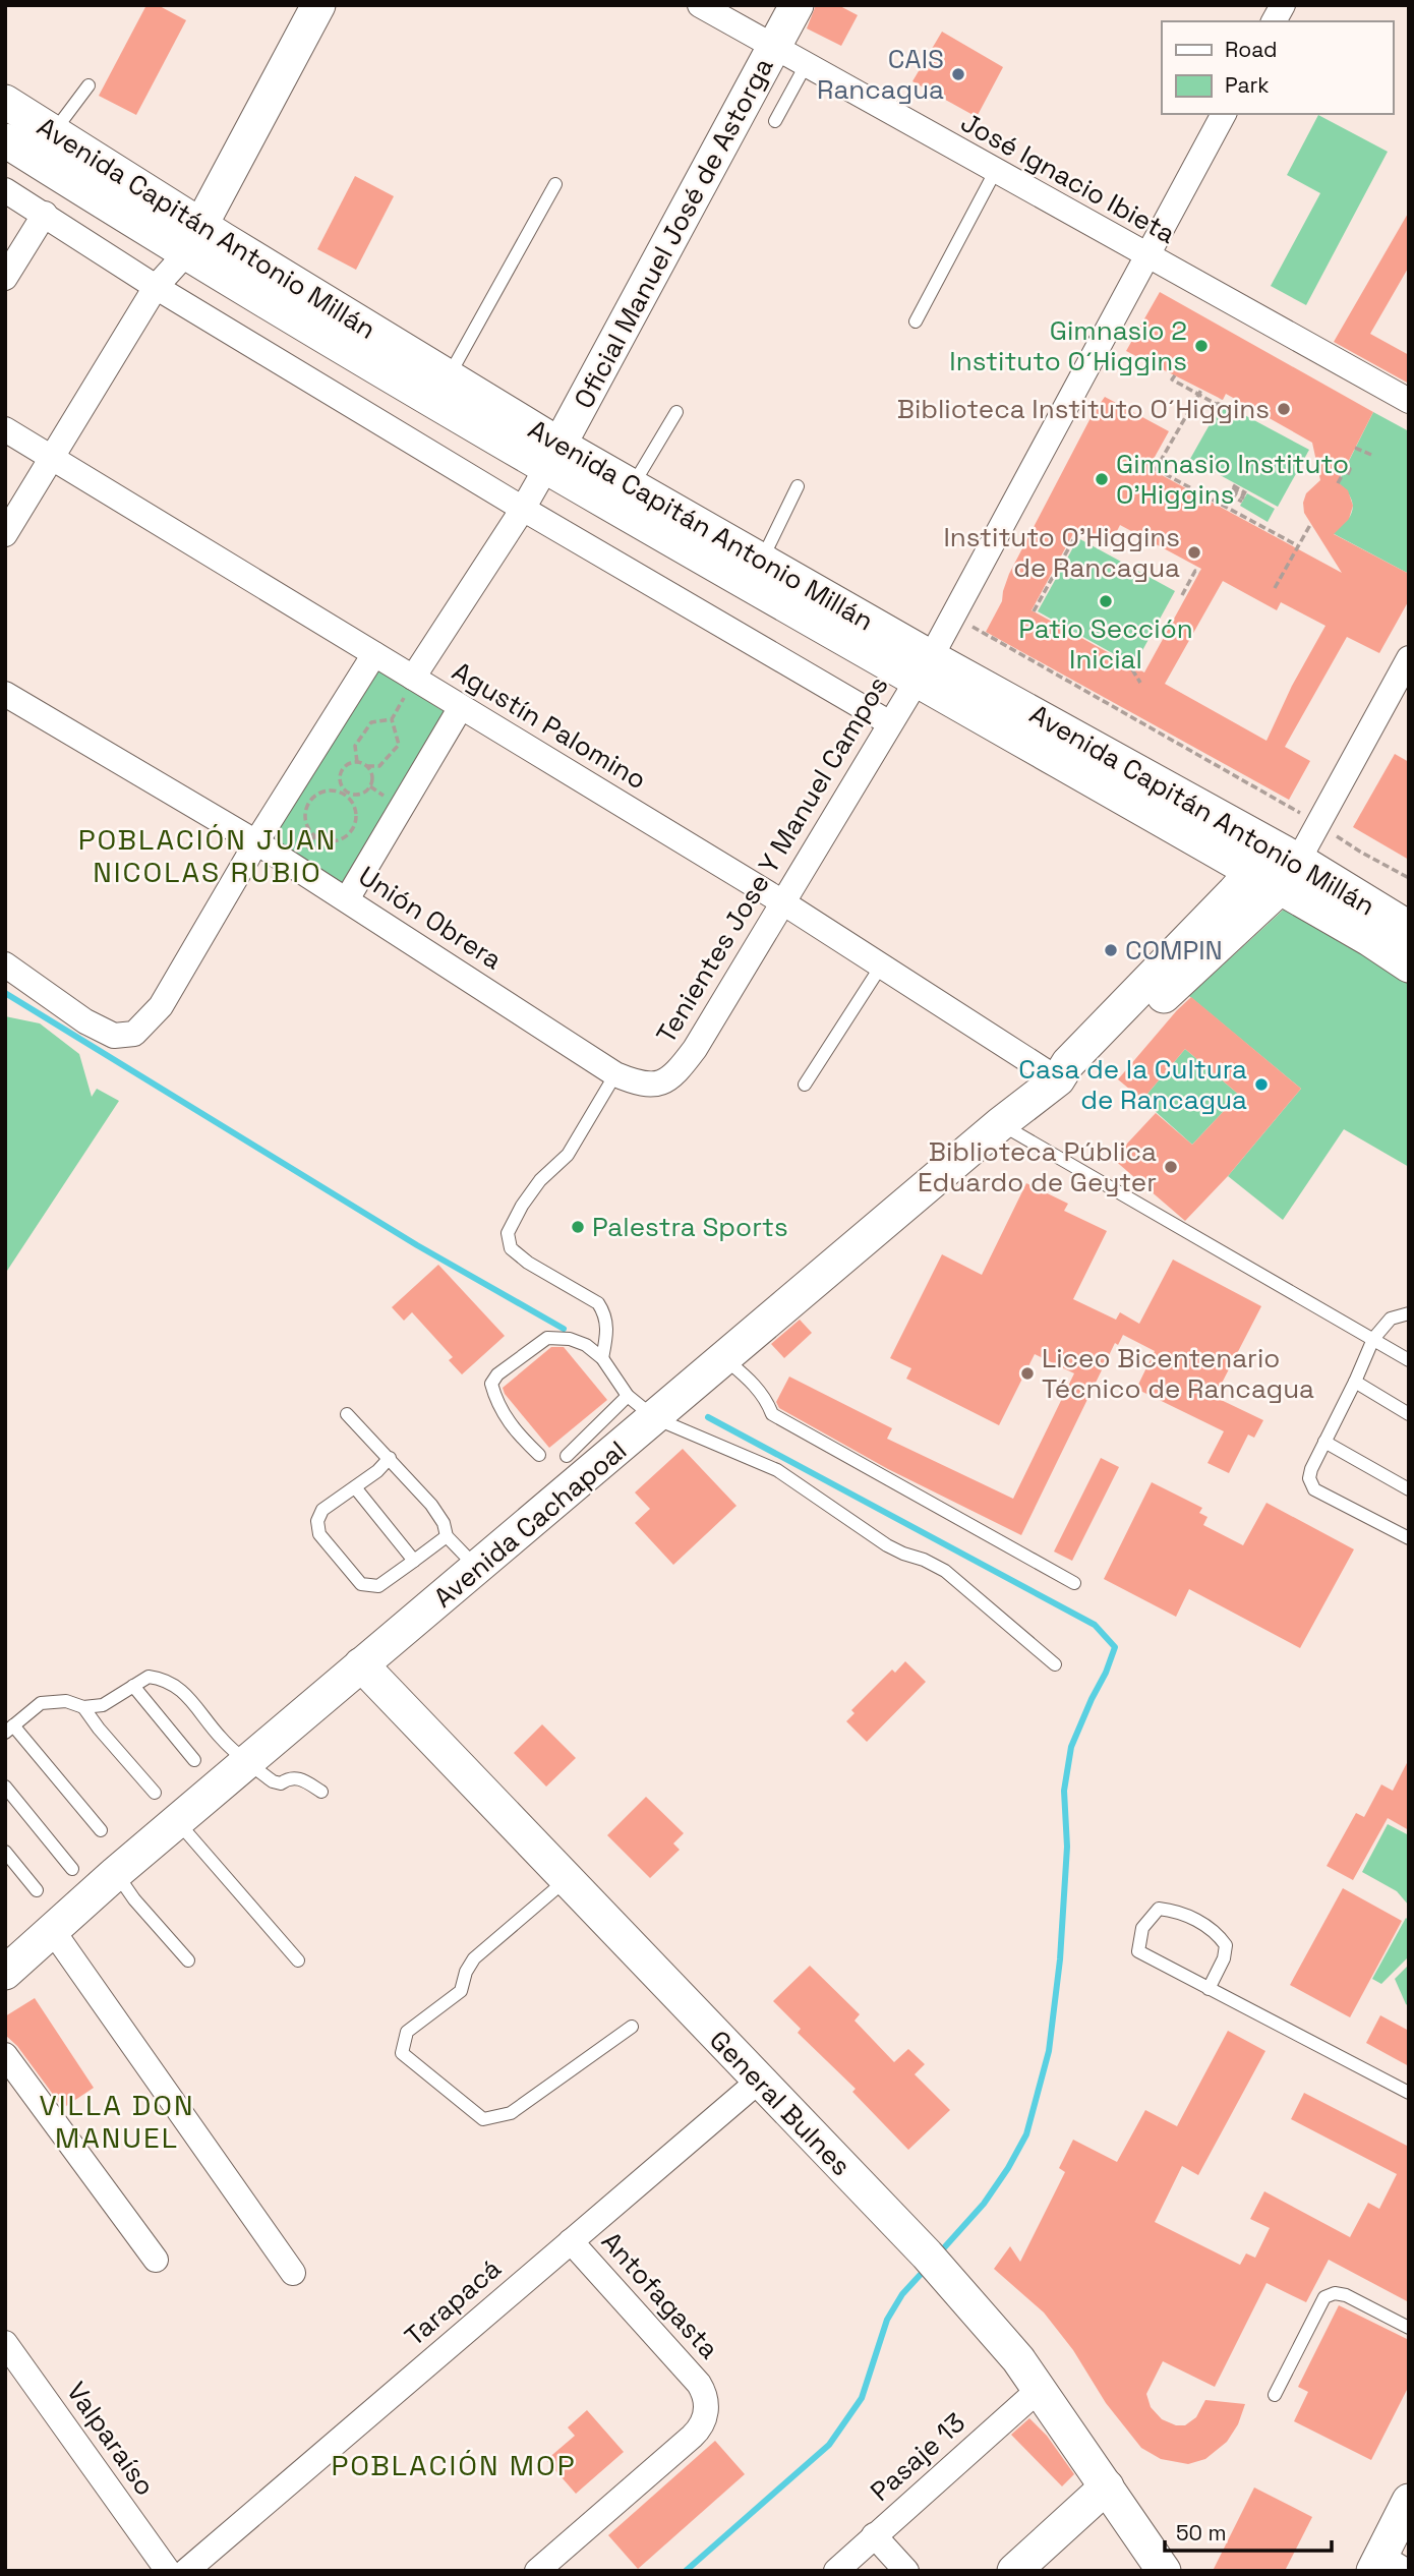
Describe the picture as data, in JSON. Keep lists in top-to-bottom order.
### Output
{
  "streets": {
    "main road": [
      "Avenida Capitán Antonio Millán",
      "Oficial Manuel José de Astorga",
      "Avenida Cachapoal",
      "General Bulnes"
    ],
    "street": [
      "José Ignacio Ibieta",
      "Agustín Palomino",
      "Tenientes Jose Y Manuel Campos",
      "Unión Obrera",
      "Antofagasta",
      "Tarapacá",
      "Valparaíso",
      "Pasaje 13"
    ]
  },
  "crossings": [
    ["José Ignacio Ibieta", "Oficial Manuel José de Astorga"],
    ["José Ignacio Ibieta", "Tenientes Jose Y Manuel Campos"],
    ["Avenida Capitán Antonio Millán", "Oficial Manuel José de Astorga"],
    ["Avenida Capitán Antonio Millán", "Tenientes Jose Y Manuel Campos"],
    ["Avenida Capitán Antonio Millán", "Avenida Cachapoal"],
    ["Oficial Manuel José de Astorga", "Agustín Palomino"],
    ["Agustín Palomino", "Tenientes Jose Y Manuel Campos"],
    ["Agustín Palomino", "Avenida Cachapoal"],
    ["Tenientes Jose Y Manuel Campos", "Unión Obrera"],
    ["Avenida Cachapoal", "General Bulnes"],
    ["General Bulnes", "Tarapacá"],
    ["General Bulnes", "Pasaje 13"],
    ["Antofagasta", "Tarapacá"]
  ],
  "districts": ["POBLACIÓN JUAN NICOLAS RUBIO", "VILLA DON MANUEL", "POBLACIÓN MOP"],
  "places": [
    "CAIS Rancagua",
    "Gimnasio 2 Instituto O´Higgins",
    "Biblioteca Instituto O´Higgins",
    "Gimnasio Instituto O'Higgins",
    "Instituto O'Higgins de Rancagua",
    "Patio Sección Inicial",
    "COMPIN",
    "Casa de la Cultura de Rancagua",
    "Biblioteca Pública Eduardo de Geyter",
    "Palestra Sports",
    "Liceo Bicentenario Técnico de Rancagua"
  ],
  "legend": ["Road", "Park"],
  "scale_bar": "50 m"
}
